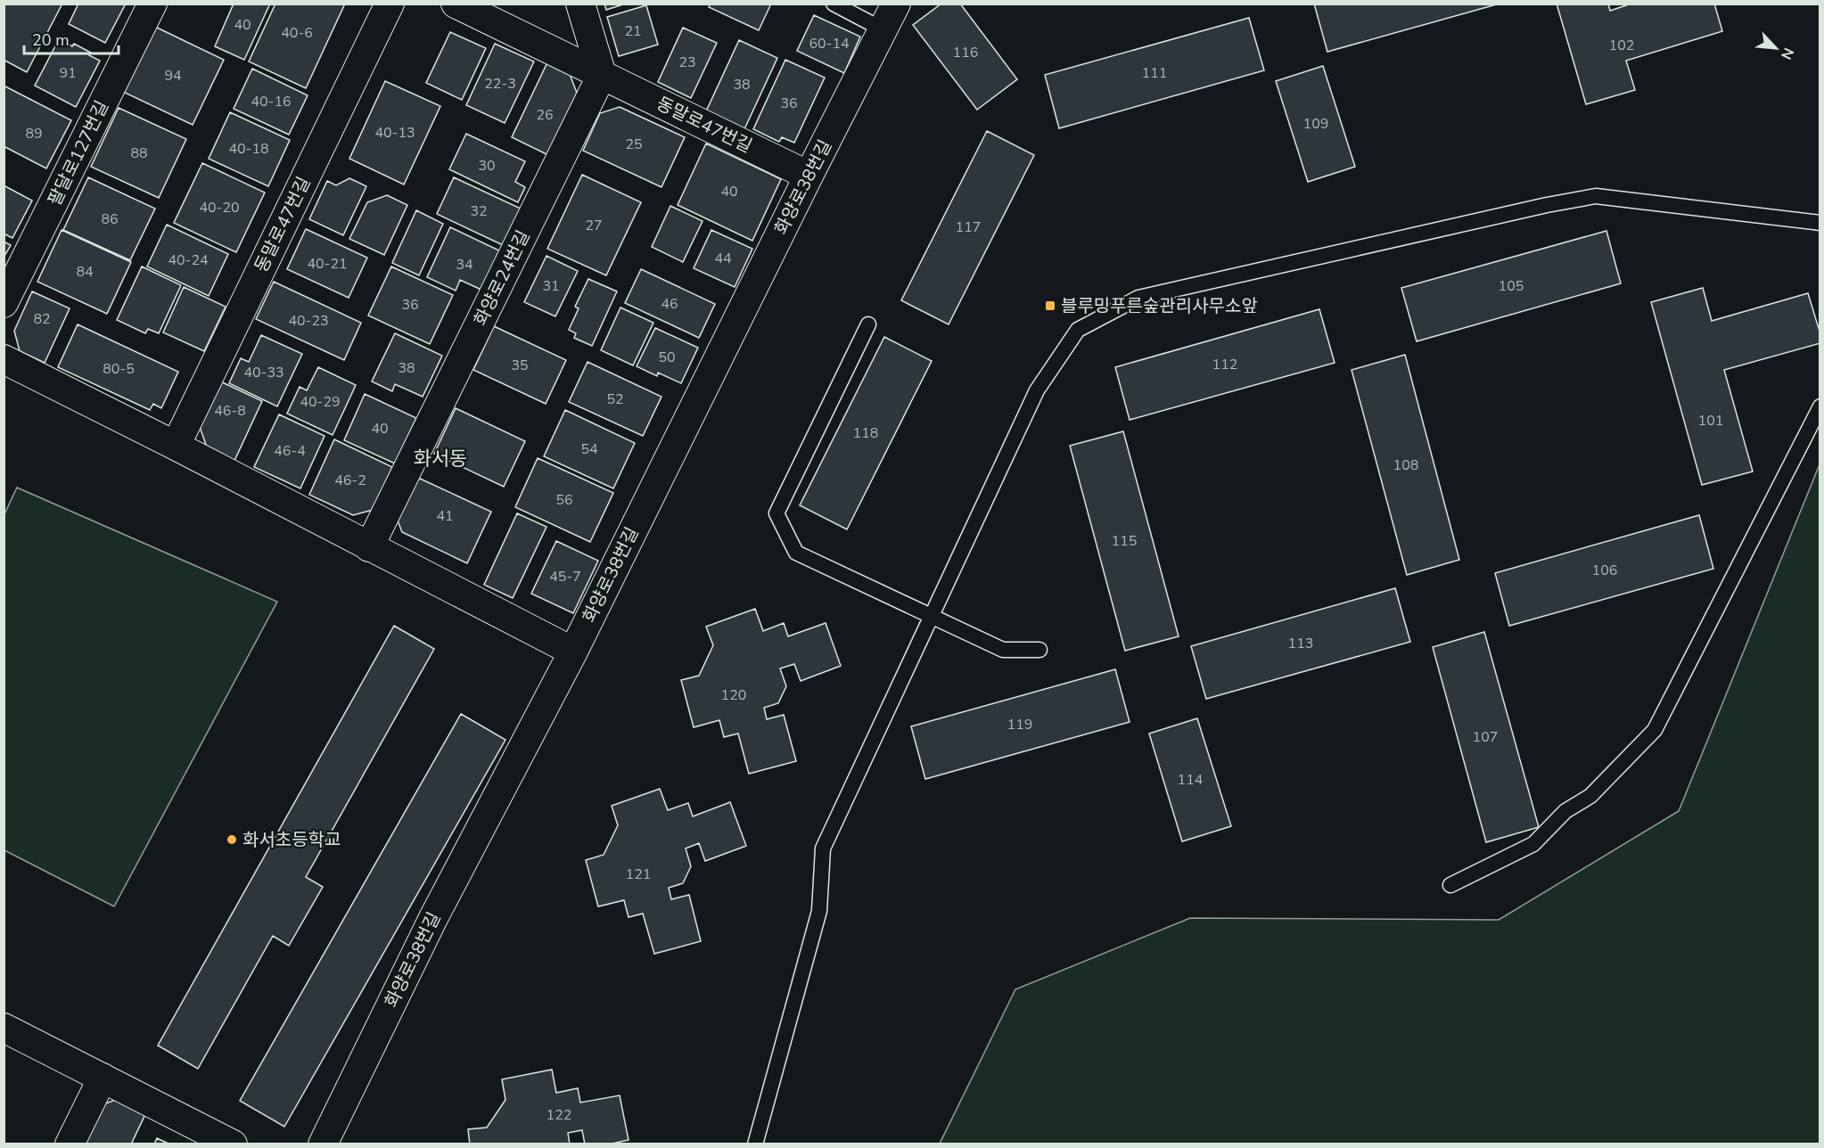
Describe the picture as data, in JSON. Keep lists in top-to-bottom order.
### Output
{
  "streets": {
    "street": [
      "동말로47번길",
      "팔달로127번길",
      "화양로38번길",
      "화양로24번길"
    ]
  },
  "crossings": [
    ["동말로47번길", "화양로38번길"],
    ["동말로47번길", "화양로24번길"]
  ],
  "districts": ["화서동"],
  "places": {
    "transit": ["블루밍푸른숲관리사무소앞"],
    "other": ["화서초등학교"]
  },
  "house_numbers": [
    "40",
    "21",
    "40-6",
    "60-14",
    "102",
    "116",
    "23",
    "91",
    "111",
    "94",
    "22-3",
    "38",
    "40-16",
    "36",
    "26",
    "109",
    "40-13",
    "89",
    "25",
    "40-18",
    "88",
    "30",
    "40",
    "40-20",
    "32",
    "86",
    "27",
    "117",
    "44",
    "40-24",
    "40-21",
    "34",
    "84",
    "31",
    "105",
    "46",
    "36",
    "82",
    "40-23",
    "50",
    "112",
    "35",
    "38",
    "80-5",
    "40-33",
    "52",
    "40-29",
    "46-8",
    "101",
    "40",
    "118",
    "54",
    "46-4",
    "108",
    "46-2",
    "56",
    "41",
    "115",
    "106",
    "45-7",
    "113",
    "120",
    "119",
    "107",
    "114",
    "121",
    "122"
  ],
  "scale_bar": "20 m",
  "north": "bottom right"
}
